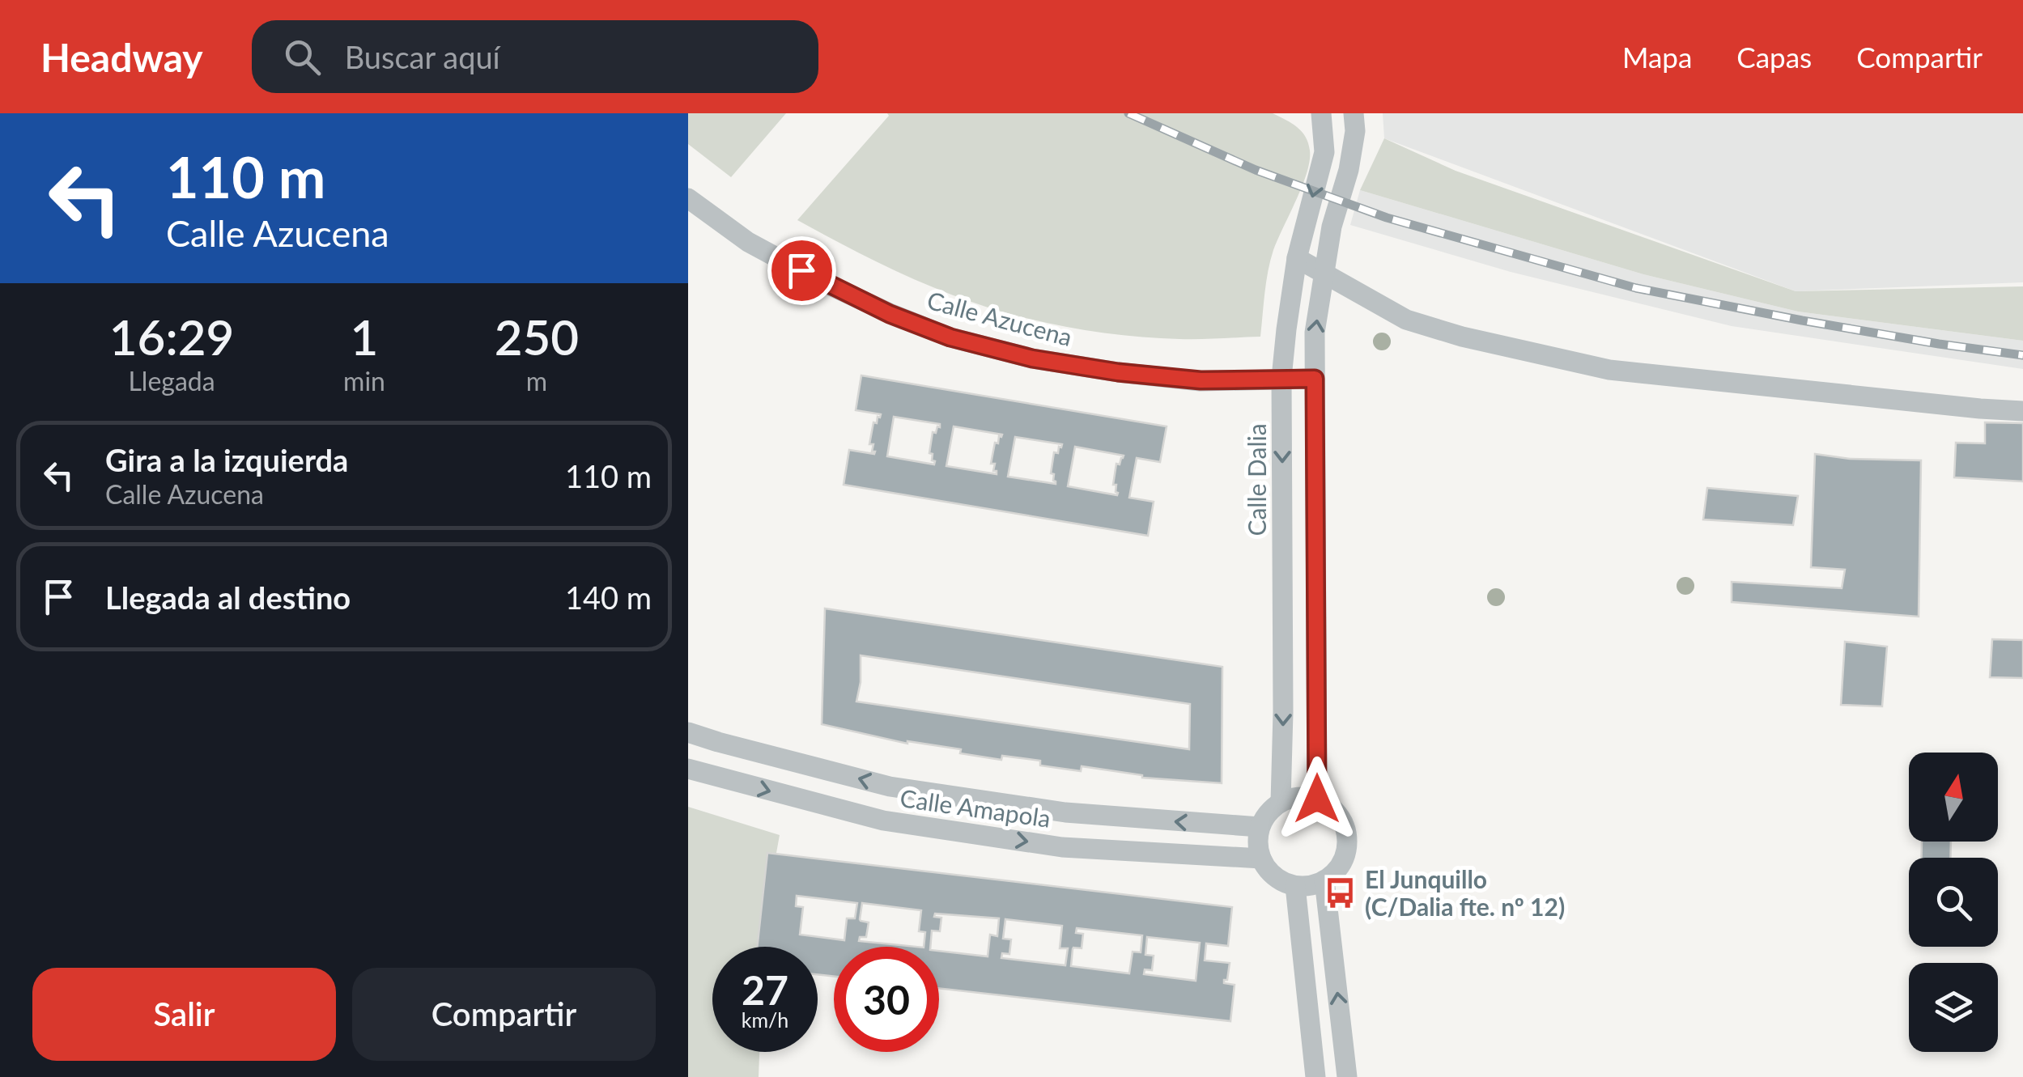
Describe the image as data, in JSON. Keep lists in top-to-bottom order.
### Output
{
  "streets": {
    "street": ["Calle Azucena", "Calle Dalia", "Calle Amapola"]
  },
  "crossings": [
    ["Calle Azucena", "Calle Dalia"],
    ["Calle Dalia", "Calle Amapola"]
  ],
  "places": {
    "bus stop": ["El Junquillo (C/Dalia fte. nº 12)"]
  },
  "north": "top",
  "page": {
    "header": "Headway",
    "search": "Buscar aquí",
    "nav": ["Mapa", "Capas", "Compartir"],
    "turn": ["110 m", "Calle Azucena"],
    "eta": [
      "16:29",
      "Llegada",
      "1",
      "min",
      "250",
      "m"
    ],
    "list": [
      {
        "name": "Gira a la izquierda",
        "note": "Calle Azucena",
        "value": "110 m"
      },
      {
        "name": "Llegada al destino",
        "value": "140 m"
      }
    ],
    "speed": "27 km/h",
    "limit": "30",
    "buttons": ["Salir", "Compartir"]
  }
}
